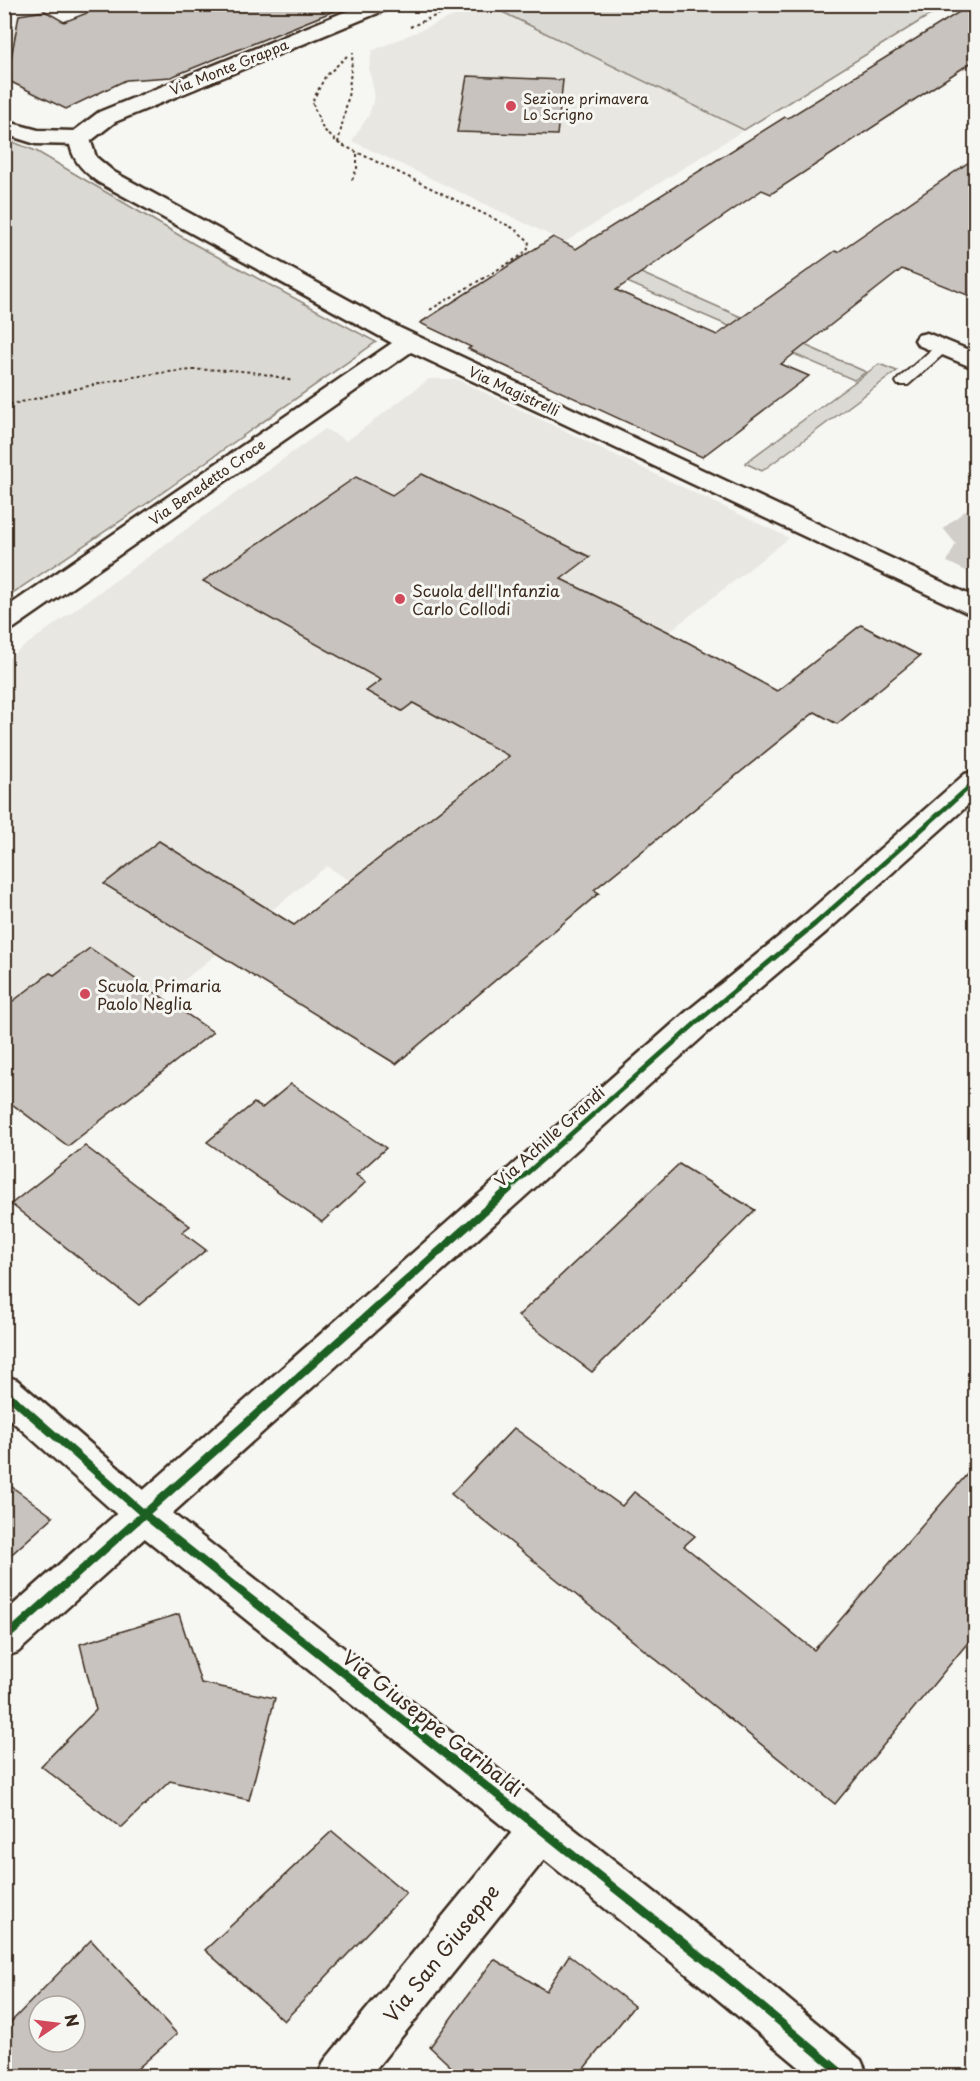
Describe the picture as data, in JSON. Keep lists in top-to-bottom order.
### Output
{
  "streets": {
    "street": [
      "Via Monte Grappa",
      "Via Magistrelli",
      "Via Benedetto Croce",
      "Via Achille Grandi",
      "Via Giuseppe Garibaldi",
      "Via San Giuseppe"
    ]
  },
  "crossings": [
    ["Via Monte Grappa", "Via Magistrelli"],
    ["Via Magistrelli", "Via Benedetto Croce"],
    ["Via Achille Grandi", "Via Giuseppe Garibaldi"],
    ["Via Giuseppe Garibaldi", "Via San Giuseppe"]
  ],
  "places": ["Sezione primavera Lo Scrigno", "Scuola dell'Infanzia Carlo Collodi", "Scuola Primaria Paolo Neglia"],
  "north": "right"
}
